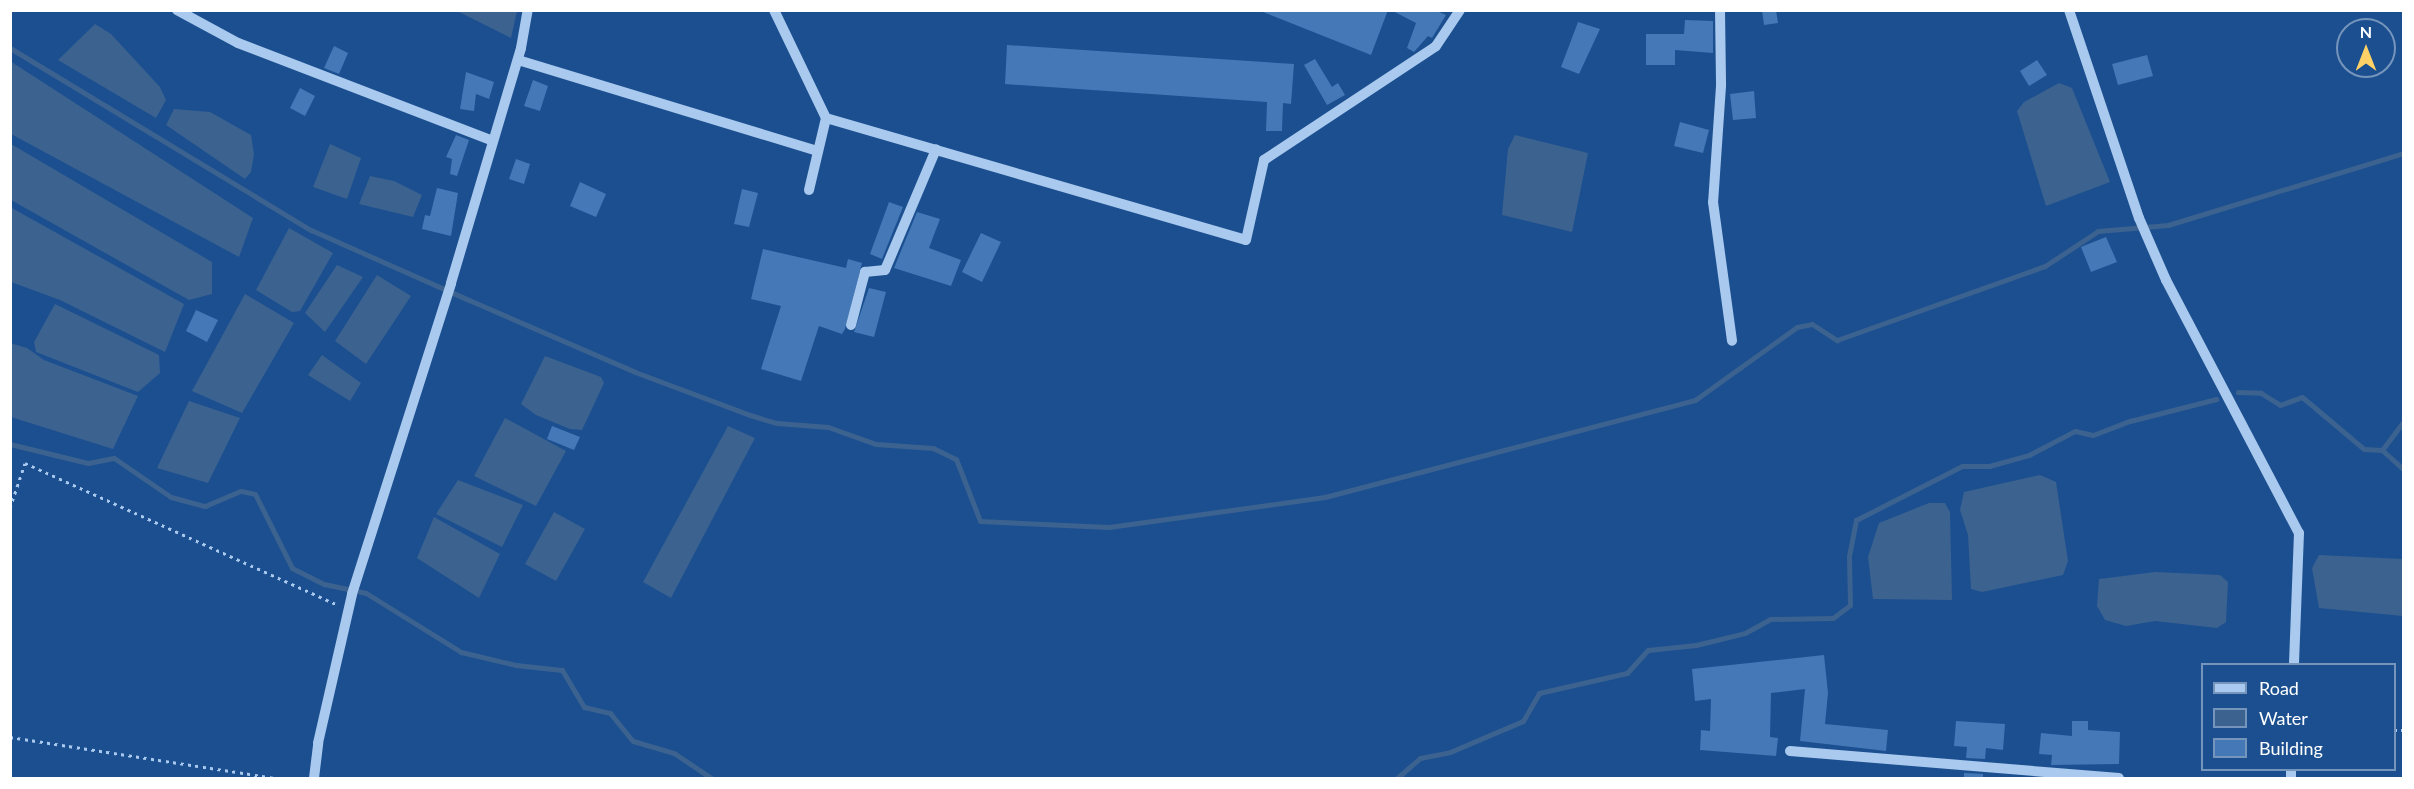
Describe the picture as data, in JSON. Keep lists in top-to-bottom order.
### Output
{
  "legend": ["Road", "Water", "Building"],
  "north": "top"
}
